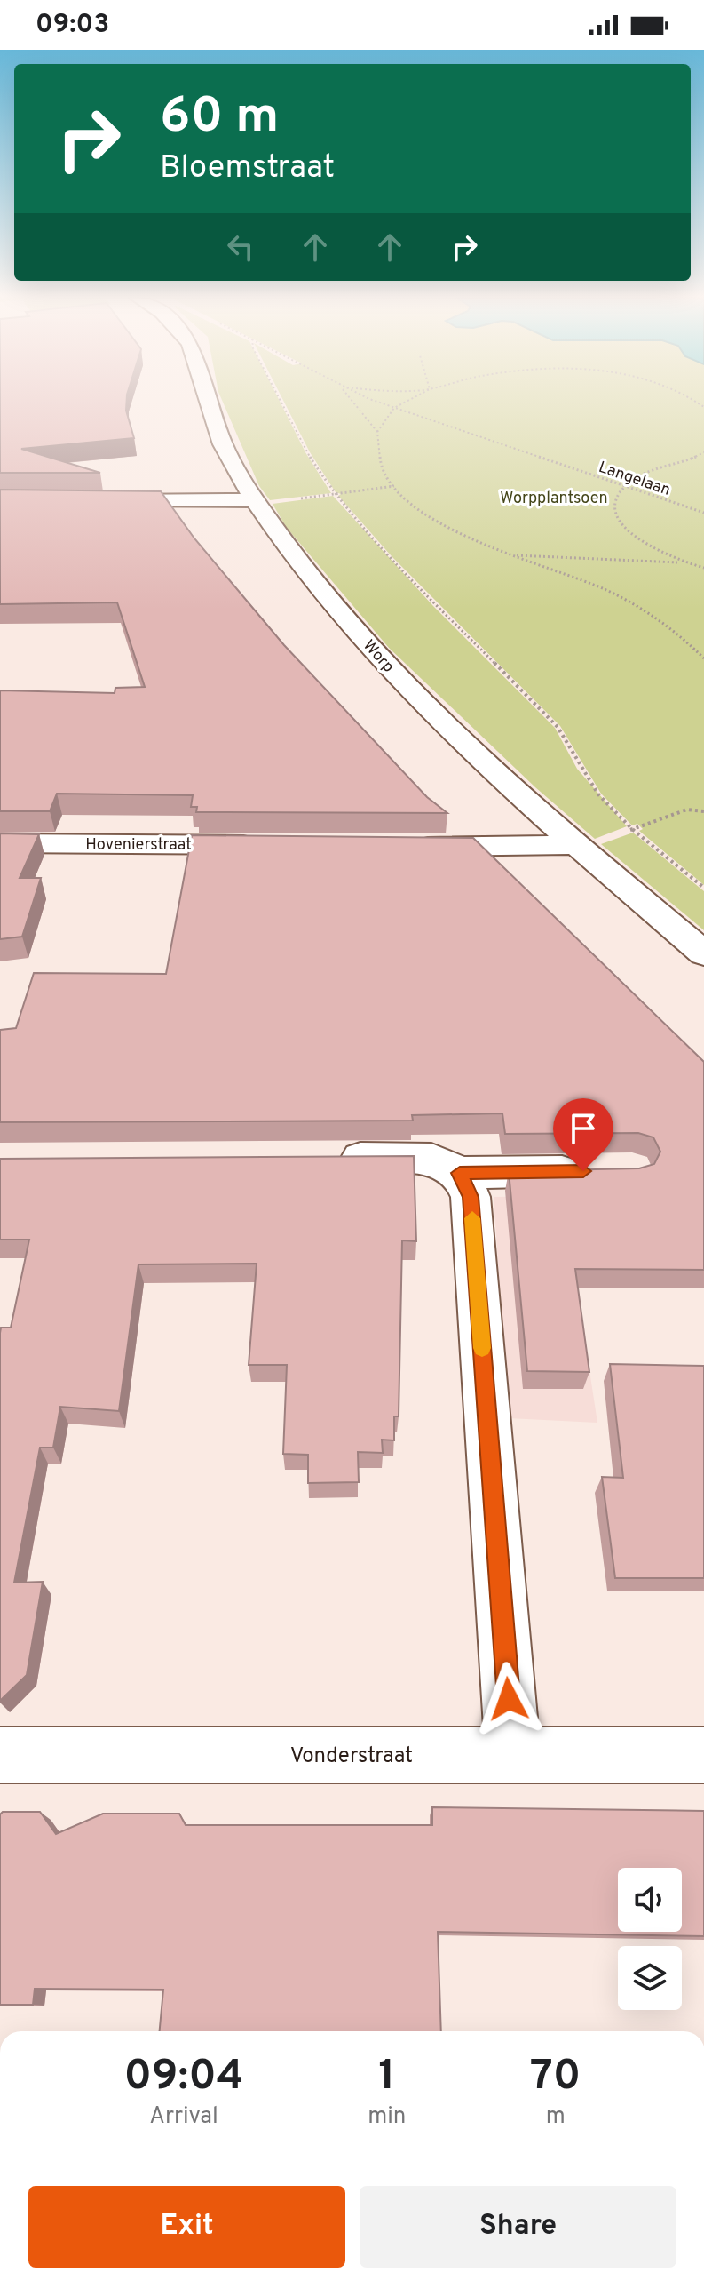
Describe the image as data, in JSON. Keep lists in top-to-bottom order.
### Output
{
  "streets": {
    "street": ["Worp", "Hovenierstraat", "Vonderstraat"],
    "path": ["Langelaan"]
  },
  "parks": ["Worpplantsoen"],
  "page": {
    "status": "09:03",
    "turn": ["60 m", "Bloemstraat"],
    "eta": [
      "09:04",
      "Arrival",
      "1",
      "min",
      "70",
      "m"
    ],
    "buttons": ["Exit", "Share"]
  }
}
